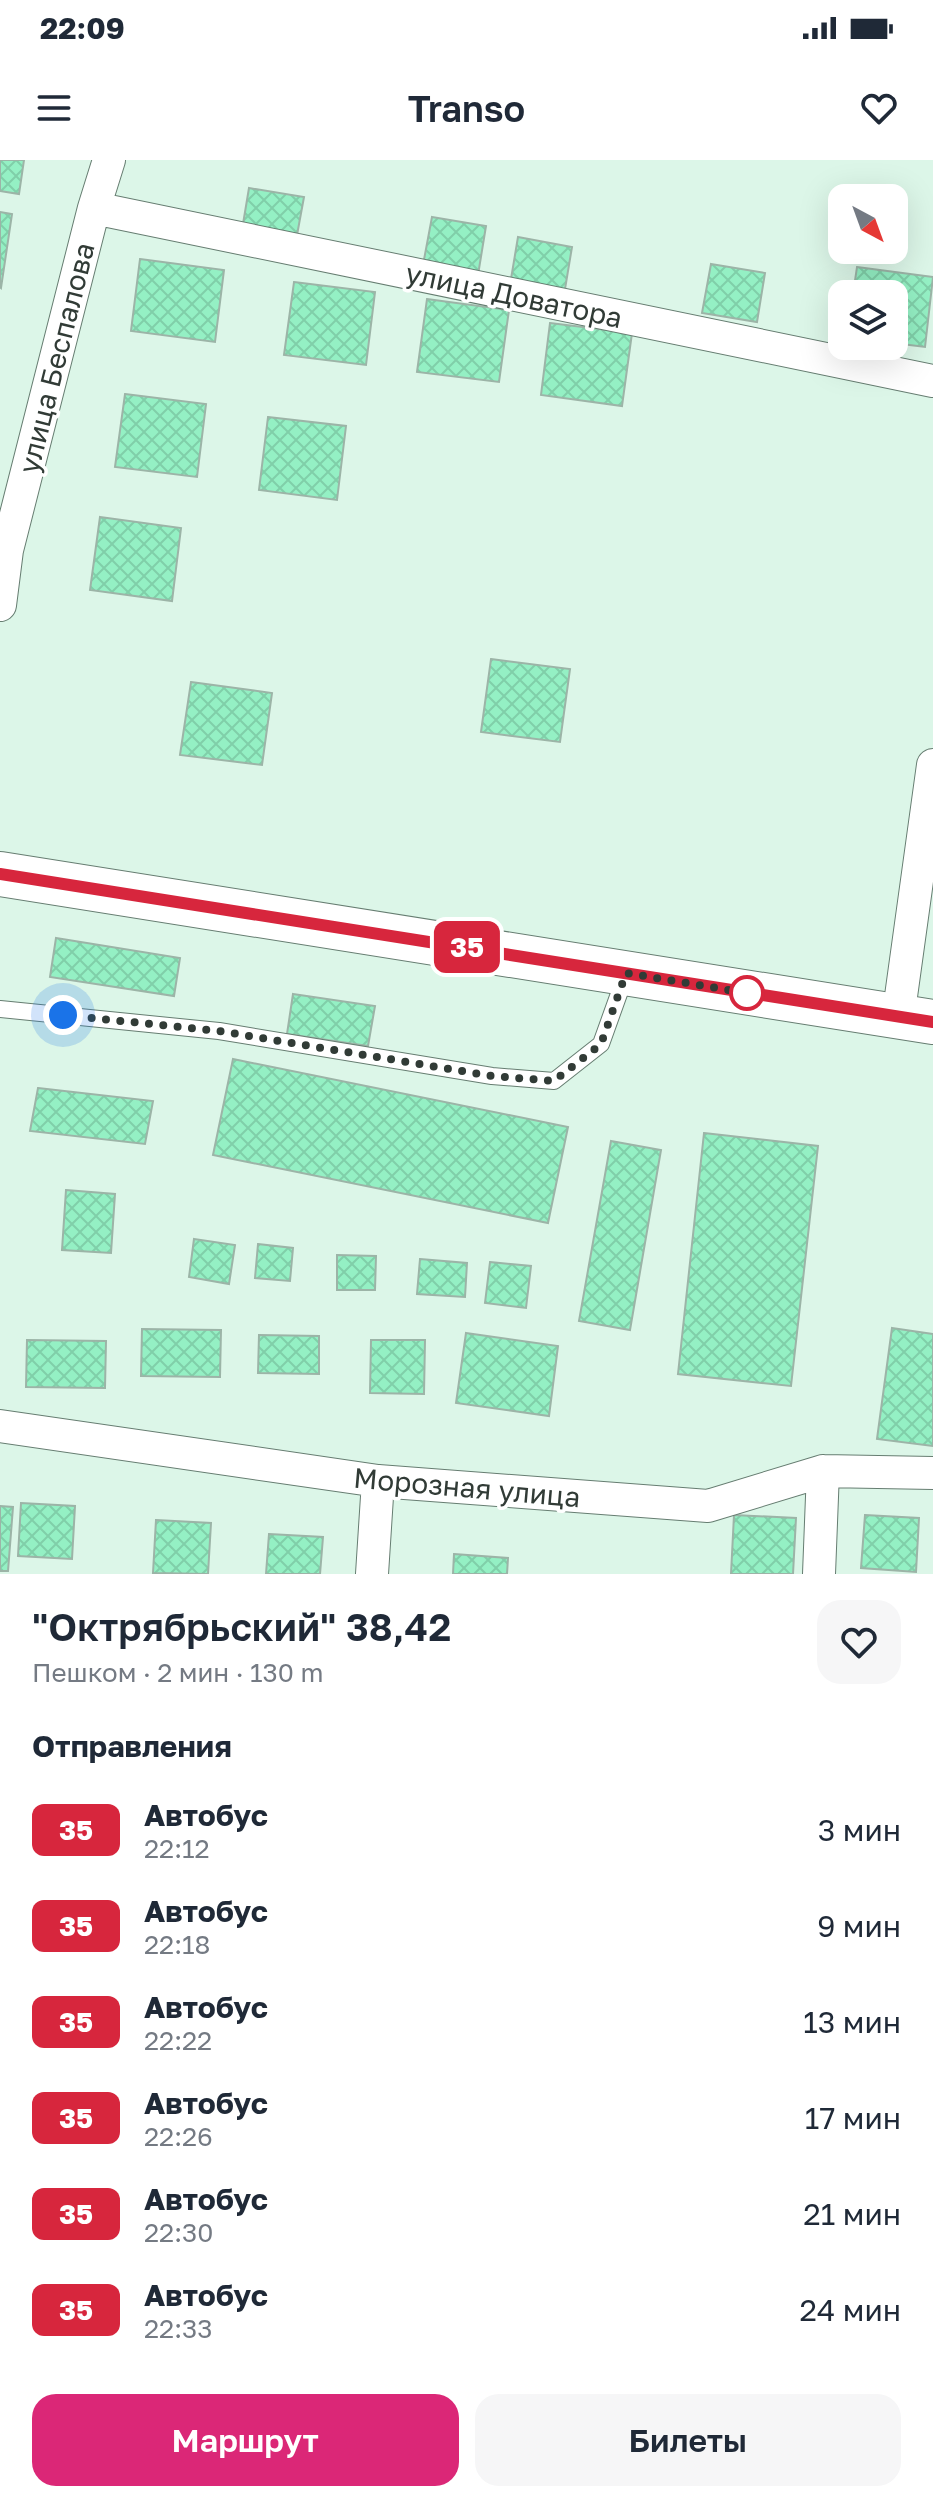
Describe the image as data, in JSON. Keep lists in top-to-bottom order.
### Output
{
  "streets": {
    "street": ["улица Доватора", "улица Беспалова", "Морозная улица"]
  },
  "crossings": [
    ["улица Доватора", "улица Беспалова"]
  ],
  "lines": ["bus line 35"],
  "north": "bottom right",
  "page": {
    "status": "22:09",
    "header": "Transo",
    "on_map": "35",
    "heading": [
      ["\"Октрябрьский\" 38,42", "Пешком · 2 мин · 130 m"],
      "Отправления"
    ],
    "list": [
      {
        "mark": "35",
        "name": "Автобус",
        "note": "22:12",
        "value": "3 мин"
      },
      {
        "mark": "35",
        "name": "Автобус",
        "note": "22:18",
        "value": "9 мин"
      },
      {
        "mark": "35",
        "name": "Автобус",
        "note": "22:22",
        "value": "13 мин"
      },
      {
        "mark": "35",
        "name": "Автобус",
        "note": "22:26",
        "value": "17 мин"
      },
      {
        "mark": "35",
        "name": "Автобус",
        "note": "22:30",
        "value": "21 мин"
      },
      {
        "mark": "35",
        "name": "Автобус",
        "note": "22:33",
        "value": "24 мин"
      }
    ],
    "buttons": ["Маршрут", "Билеты"]
  }
}
